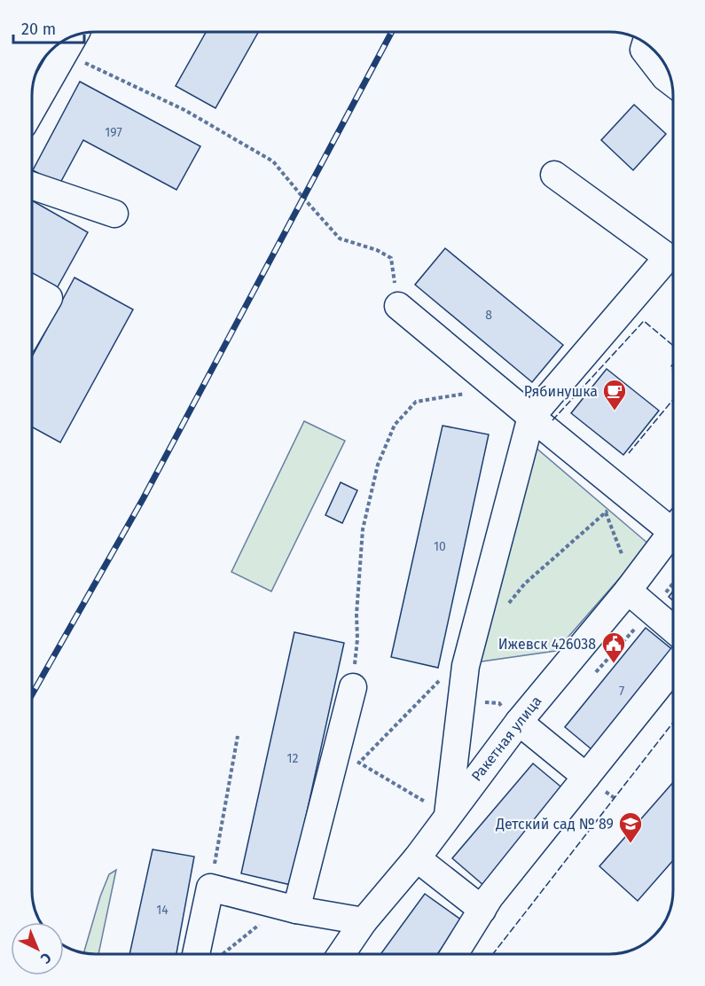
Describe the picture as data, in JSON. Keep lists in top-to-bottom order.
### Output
{
  "streets": {
    "street": ["Ракетная улица"]
  },
  "places": {
    "cafe": ["Рябинушка"],
    "public building": ["Ижевск 426038"],
    "school or university": ["Детский сад № 89"]
  },
  "house_numbers": [
    "197",
    "8",
    "10",
    "7",
    "12",
    "14"
  ],
  "scale_bar": "20 m",
  "north": "bottom right"
}
